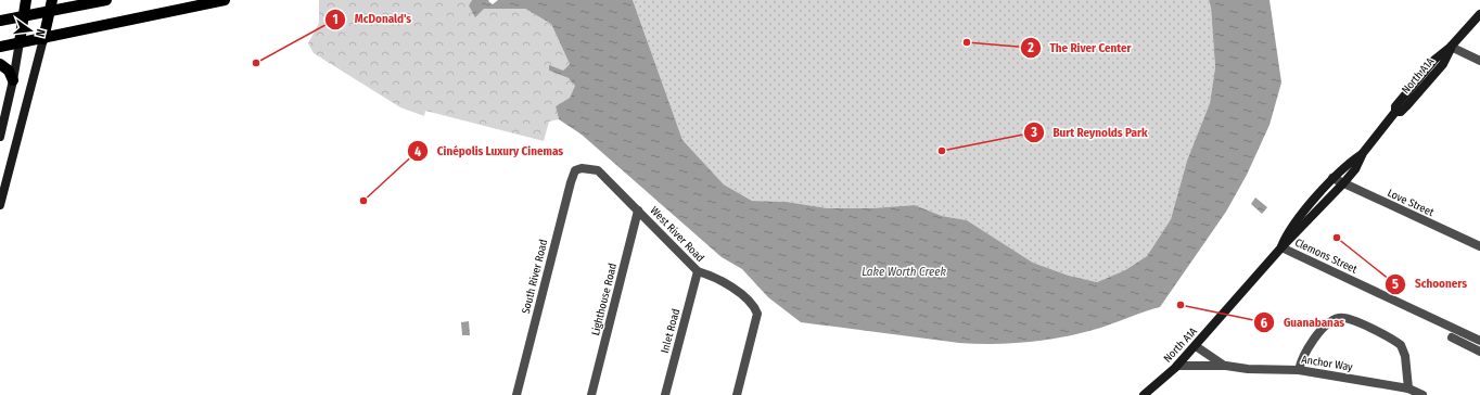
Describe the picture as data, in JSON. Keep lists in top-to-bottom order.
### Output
{
  "streets": {
    "street": [
      "North A1A",
      "Love Street",
      "West River Road",
      "Clemons Street",
      "South River Road",
      "Lighthouse Road",
      "Inlet Road",
      "Anchor Way"
    ]
  },
  "crossings": [
    ["North A1A", "Love Street"],
    ["North A1A", "Clemons Street"],
    ["North A1A", "Anchor Way"],
    ["West River Road", "South River Road"],
    ["West River Road", "Lighthouse Road"],
    ["West River Road", "Inlet Road"]
  ],
  "water": ["Lake Worth Creek"],
  "places": [
    "The River Center",
    "McDonald's",
    "Burt Reynolds Park",
    "Cinépolis Luxury Cinemas",
    "Schooners",
    "Guanabanas"
  ],
  "north": "right"
}
